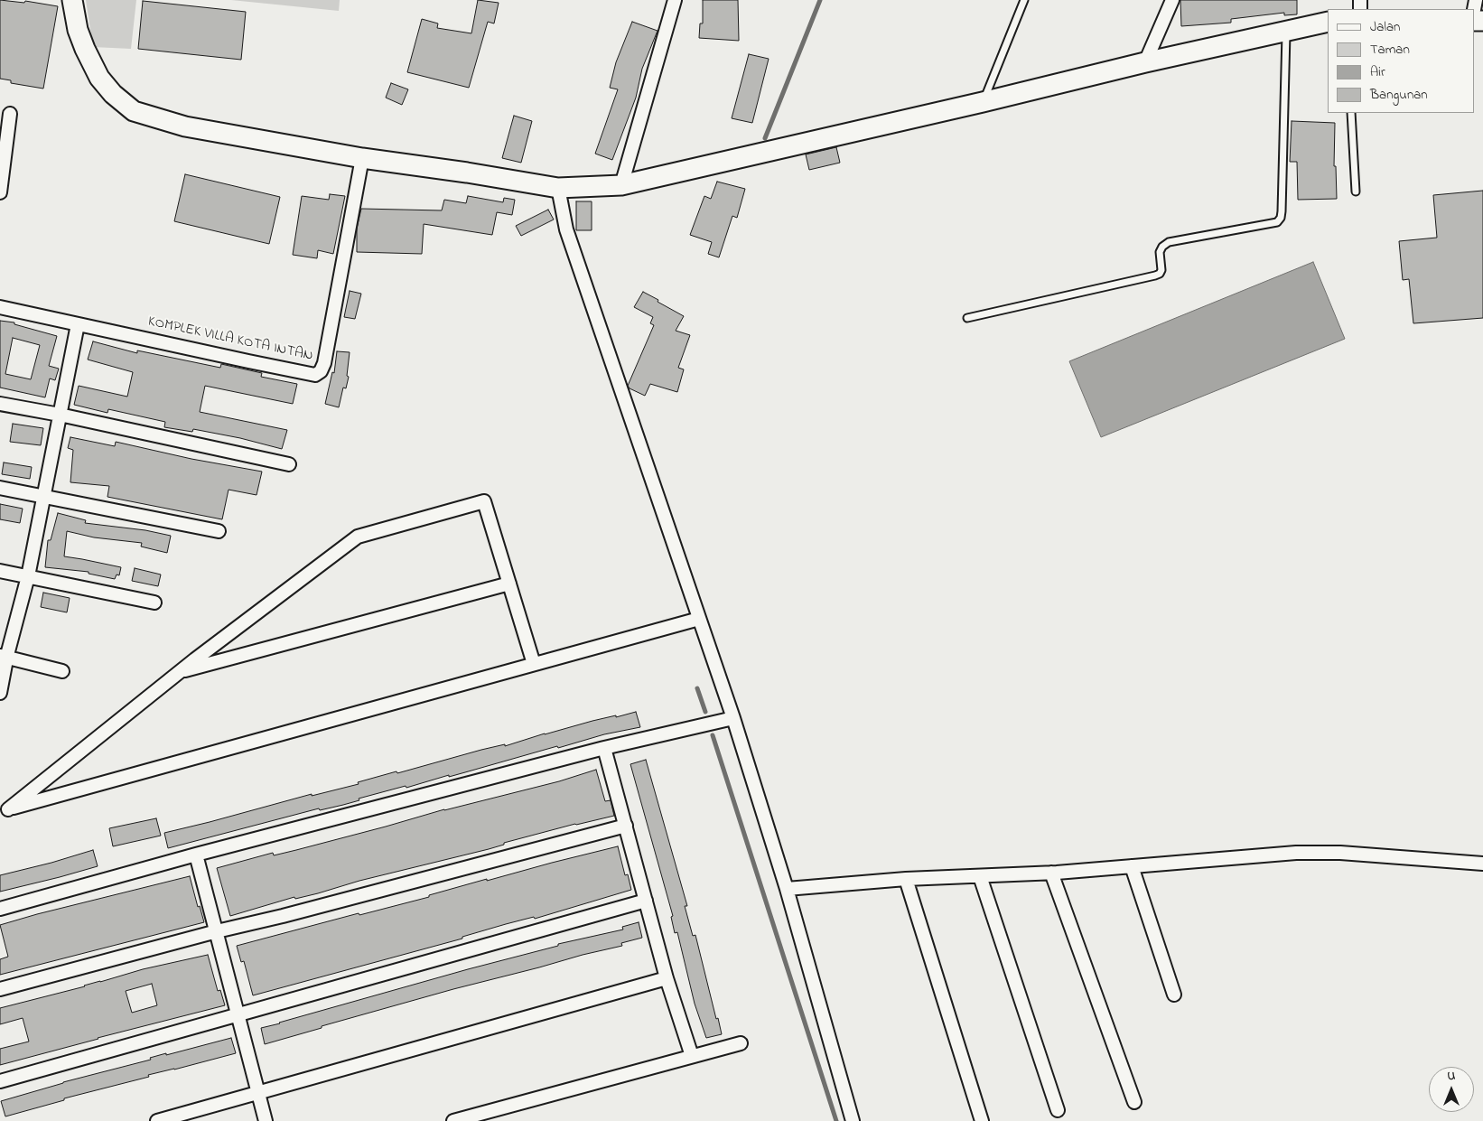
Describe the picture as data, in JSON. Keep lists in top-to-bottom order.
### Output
{
  "streets": {
    "street": ["KOMPLEK VILLA KOTA INTAN"]
  },
  "legend": [
    "Jalan",
    "Taman",
    "Air",
    "Bangunan"
  ],
  "north": "top"
}
